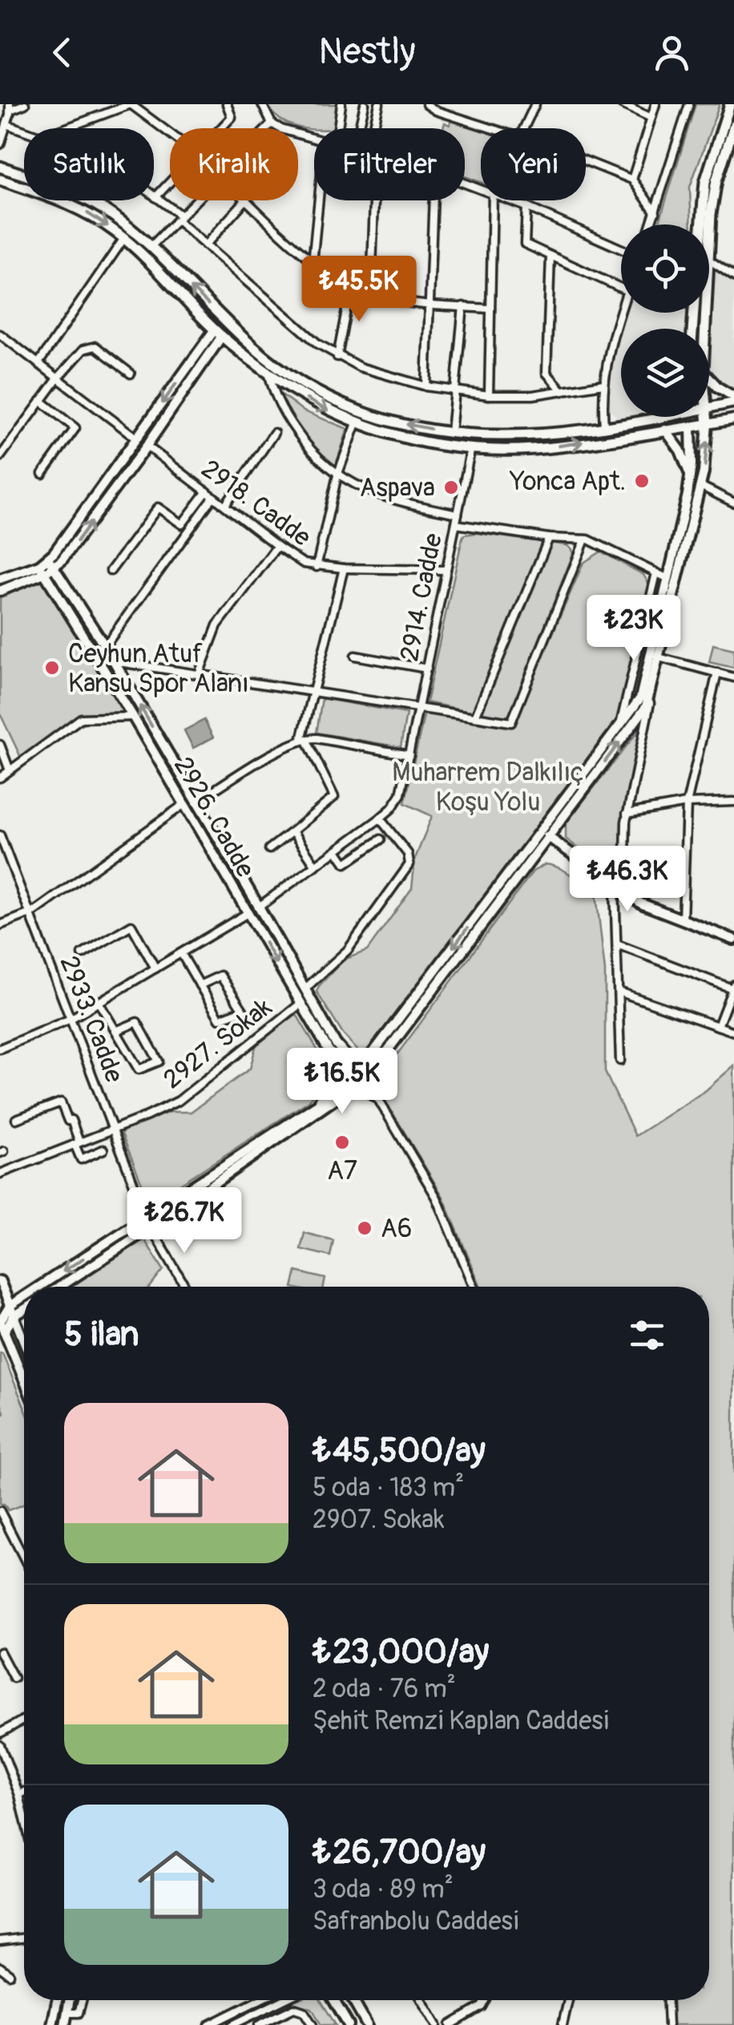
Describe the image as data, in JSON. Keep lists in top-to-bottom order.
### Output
{
  "streets": {
    "main road": ["2926. Cadde"],
    "street": [
      "2918. Cadde",
      "2914. Cadde",
      "2933. Cadde",
      "2927. Sokak"
    ]
  },
  "crossings": [
    ["2918. Cadde", "2914. Cadde"],
    ["2914. Cadde", "2926. Cadde"],
    ["2926. Cadde", "2927. Sokak"],
    ["2933. Cadde", "2927. Sokak"]
  ],
  "parks": ["Muharrem Dalkılıç Koşu Yolu"],
  "places": [
    "Yonca Apt.",
    "Aspava",
    "Ceyhun Atuf Kansu Spor Alanı",
    "A7",
    "A6"
  ],
  "page": {
    "header": "Nestly",
    "chip": [
      "Satılık",
      "Kiralık",
      "Filtreler",
      "Yeni"
    ],
    "price": [
      "₺45.5K",
      "₺23K",
      "₺46.3K",
      "₺16.5K",
      "₺26.7K"
    ],
    "heading": "5 ilan",
    "list": [
      {
        "name": "₺45,500/ay",
        "note": "5 oda · 183 m² · 2907. Sokak"
      },
      {
        "name": "₺23,000/ay",
        "note": "2 oda · 76 m² · Şehit Remzi Kaplan Caddesi"
      },
      {
        "name": "₺26,700/ay",
        "note": "3 oda · 89 m² · Safranbolu Caddesi"
      }
    ]
  }
}
